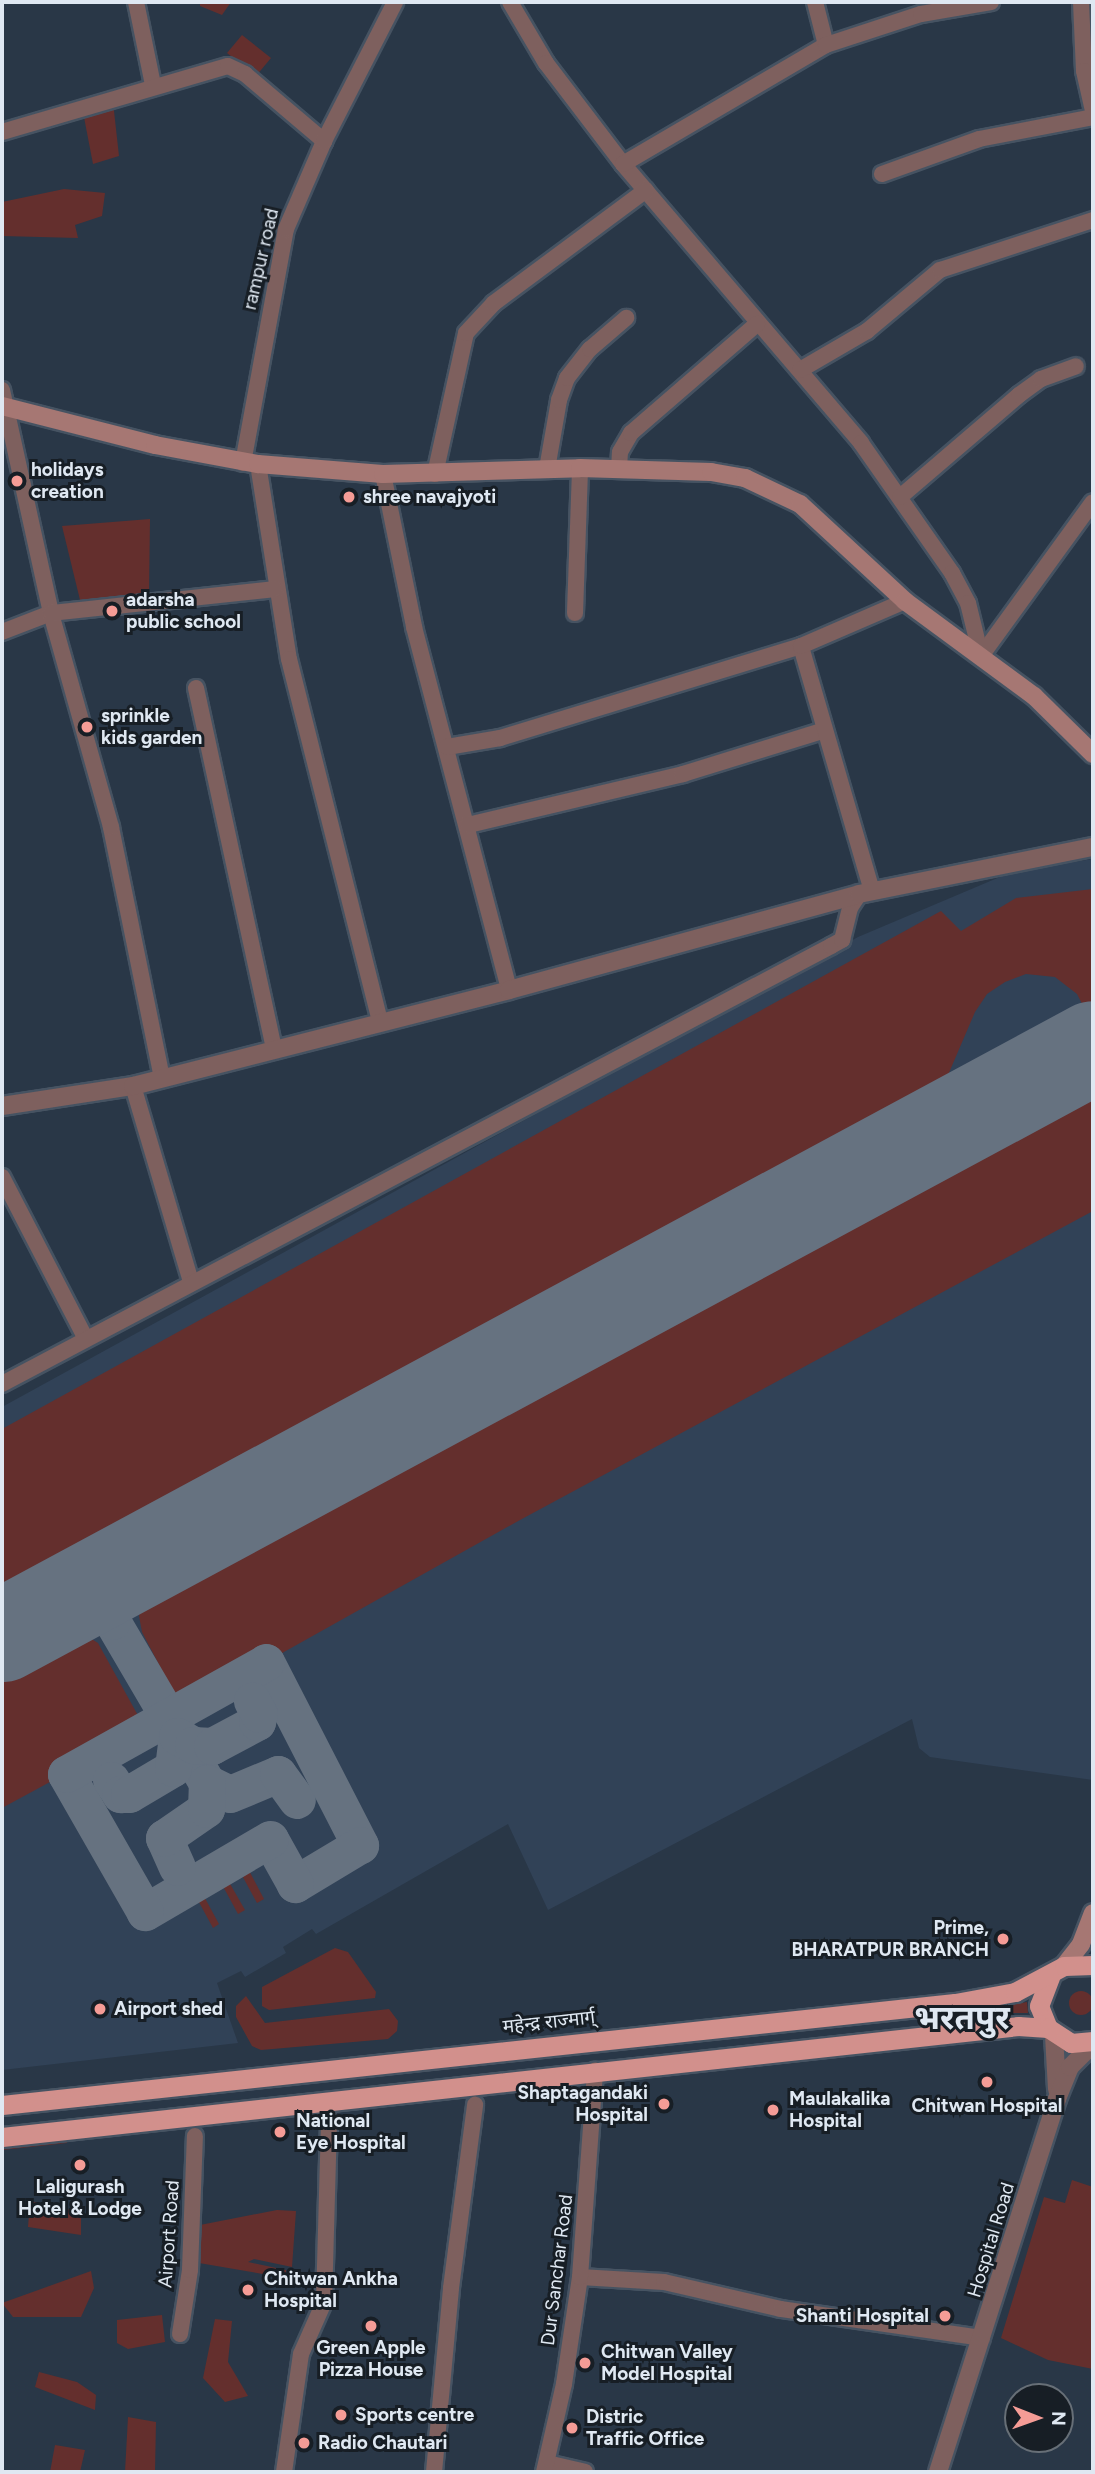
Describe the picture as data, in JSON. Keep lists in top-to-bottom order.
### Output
{
  "streets": {
    "highway": ["महेन्द्र राज्मार्ग्"],
    "street": [
      "rampur road",
      "Airport Road",
      "Hospital Road",
      "Dur Sanchar Road"
    ]
  },
  "districts": ["भरतपुर"],
  "places": [
    "holidays creation",
    "shree navajyoti",
    "adarsha public school",
    "sprinkle kids garden",
    "Prime, BHARATPUR BRANCH",
    "Airport shed",
    "Chitwan Hospital",
    "Shaptagandaki Hospital",
    "Maulakalika Hospital",
    "National Eye Hospital",
    "Laligurash Hotel & Lodge",
    "Chitwan Ankha Hospital",
    "Shanti Hospital",
    "Green Apple Pizza House",
    "Chitwan Valley Model Hospital",
    "Sports centre",
    "Distric Traffic Office",
    "Radio Chautari"
  ],
  "north": "right"
}
